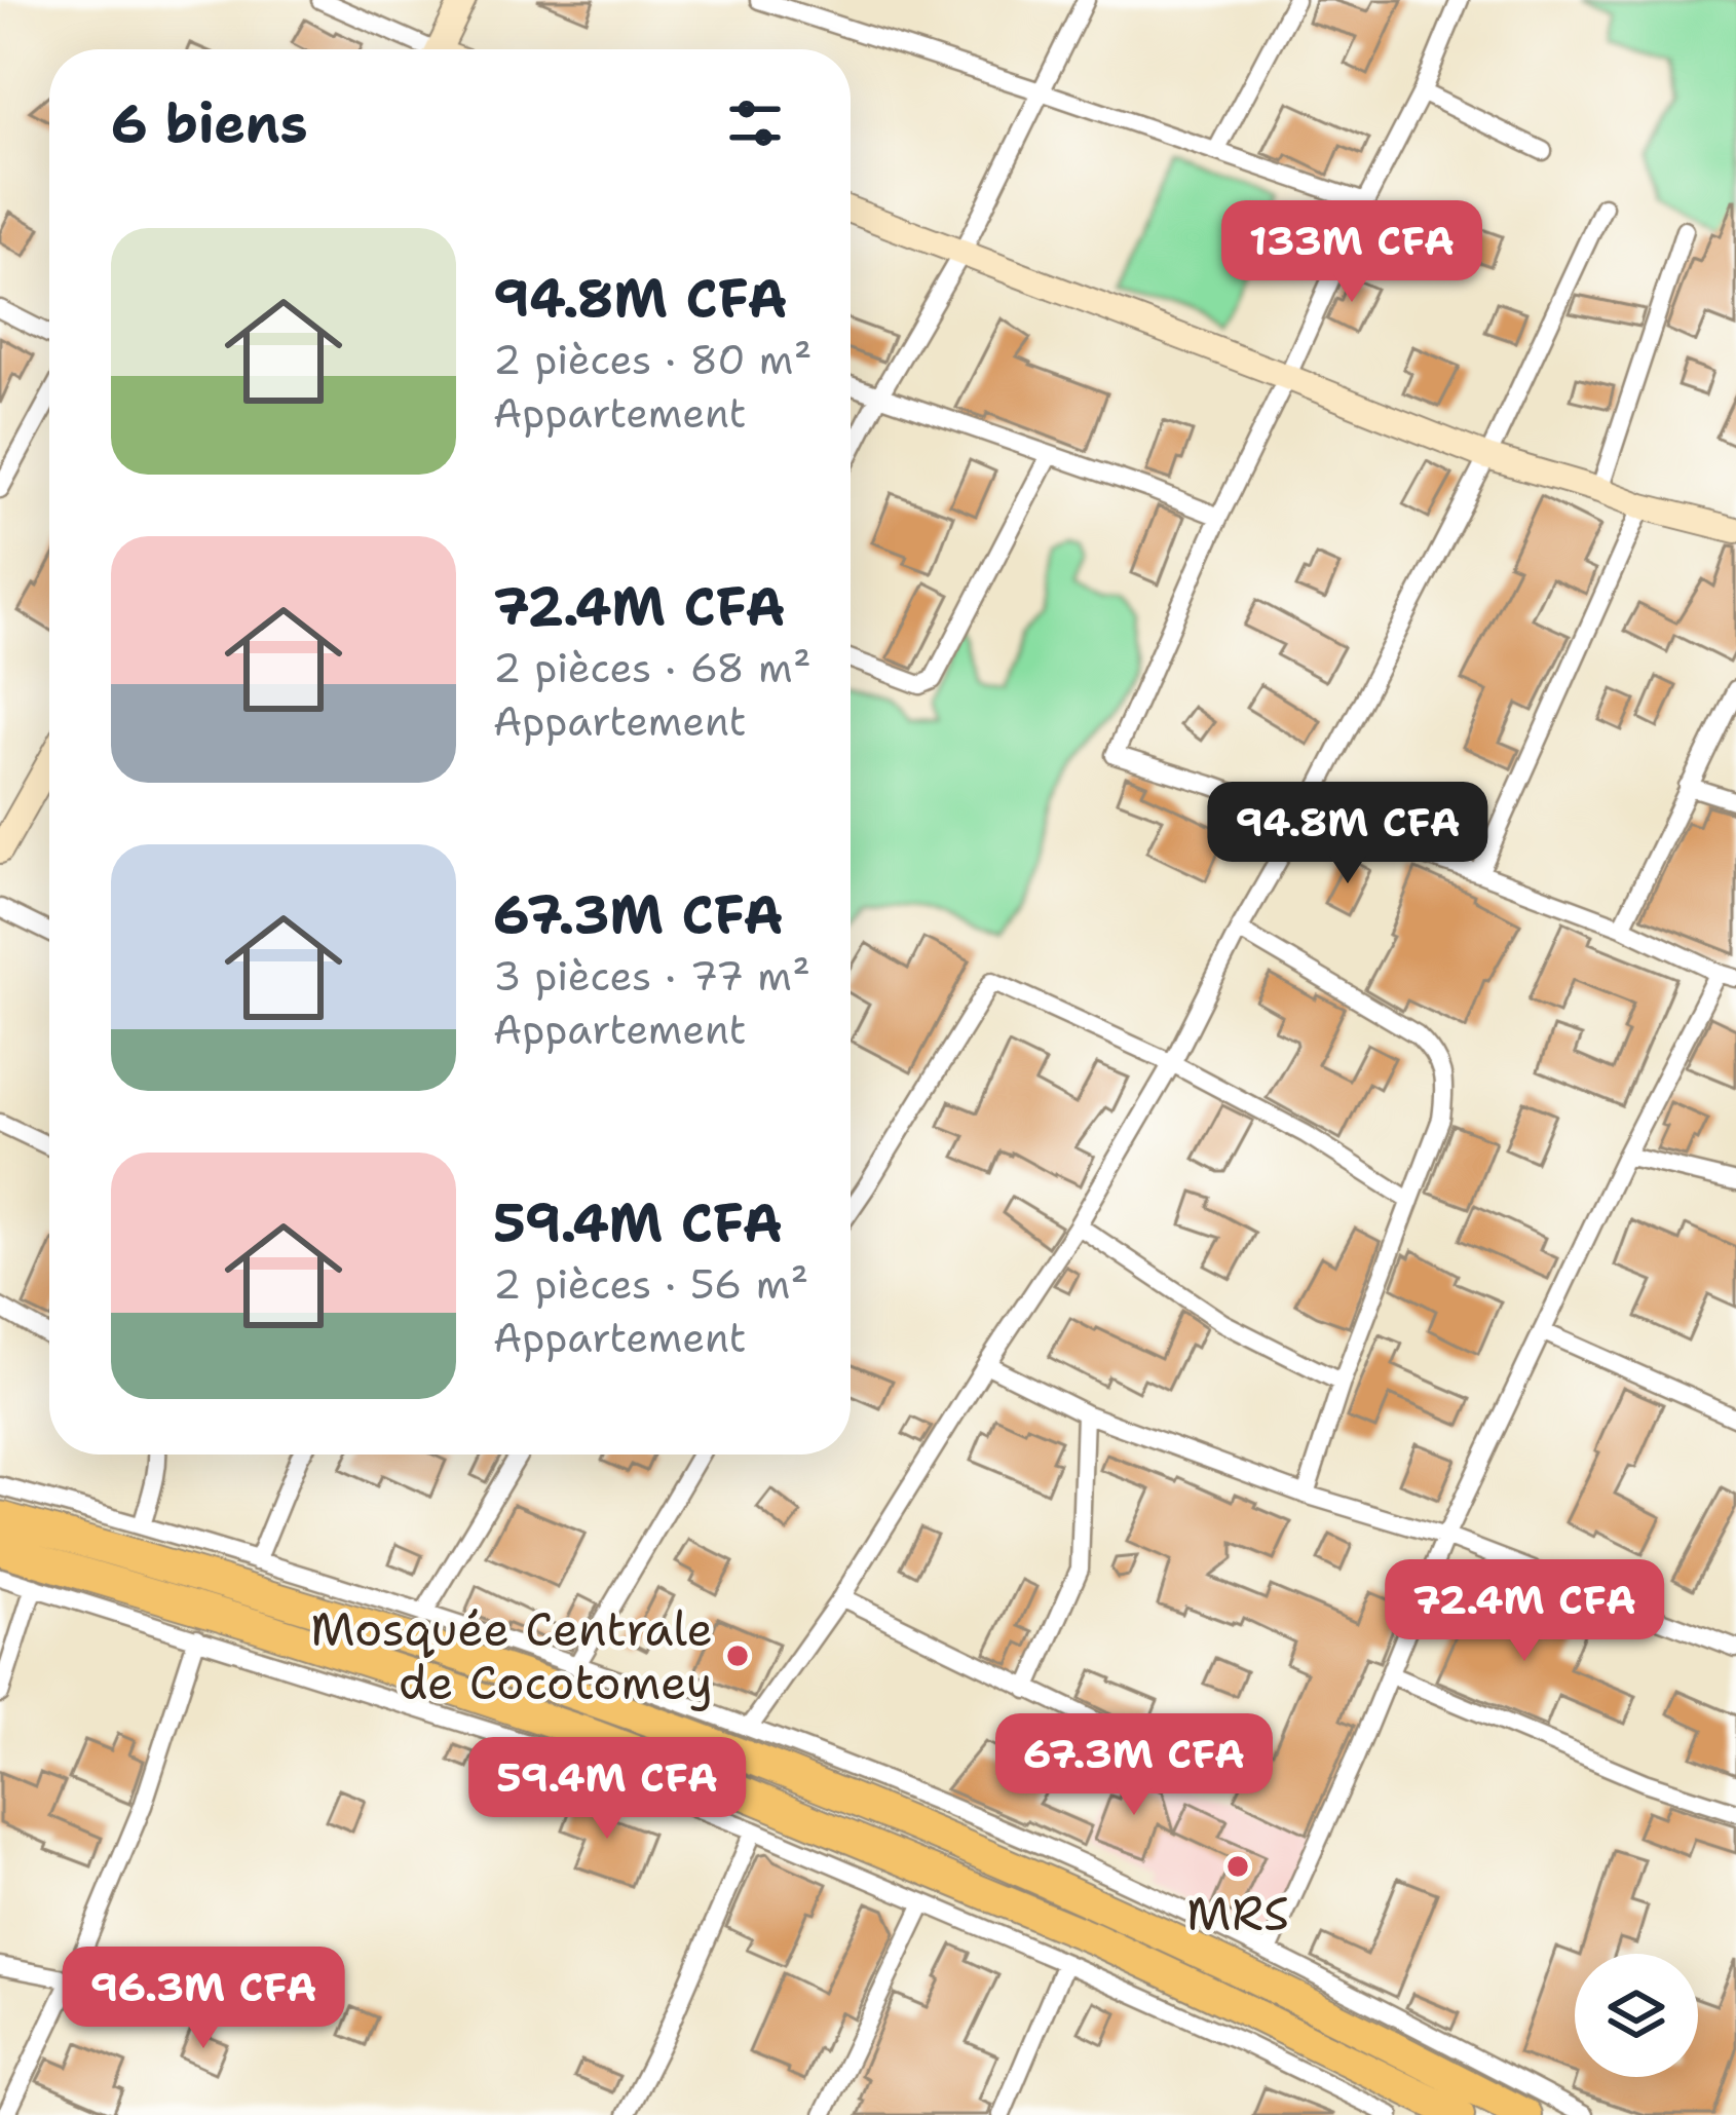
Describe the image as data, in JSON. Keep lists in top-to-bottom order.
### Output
{
  "places": ["Mosquée Centrale de Cocotomey", "MRS"],
  "page": {
    "heading": "6 biens",
    "list": [
      {
        "name": "94.8M CFA",
        "note": "2 pièces · 80 m² · Appartement"
      },
      {
        "name": "72.4M CFA",
        "note": "2 pièces · 68 m² · Appartement"
      },
      {
        "name": "67.3M CFA",
        "note": "3 pièces · 77 m² · Appartement"
      },
      {
        "name": "59.4M CFA",
        "note": "2 pièces · 56 m² · Appartement"
      }
    ],
    "price": [
      "133M CFA",
      "94.8M CFA",
      "72.4M CFA",
      "67.3M CFA",
      "59.4M CFA",
      "96.3M CFA"
    ]
  }
}
